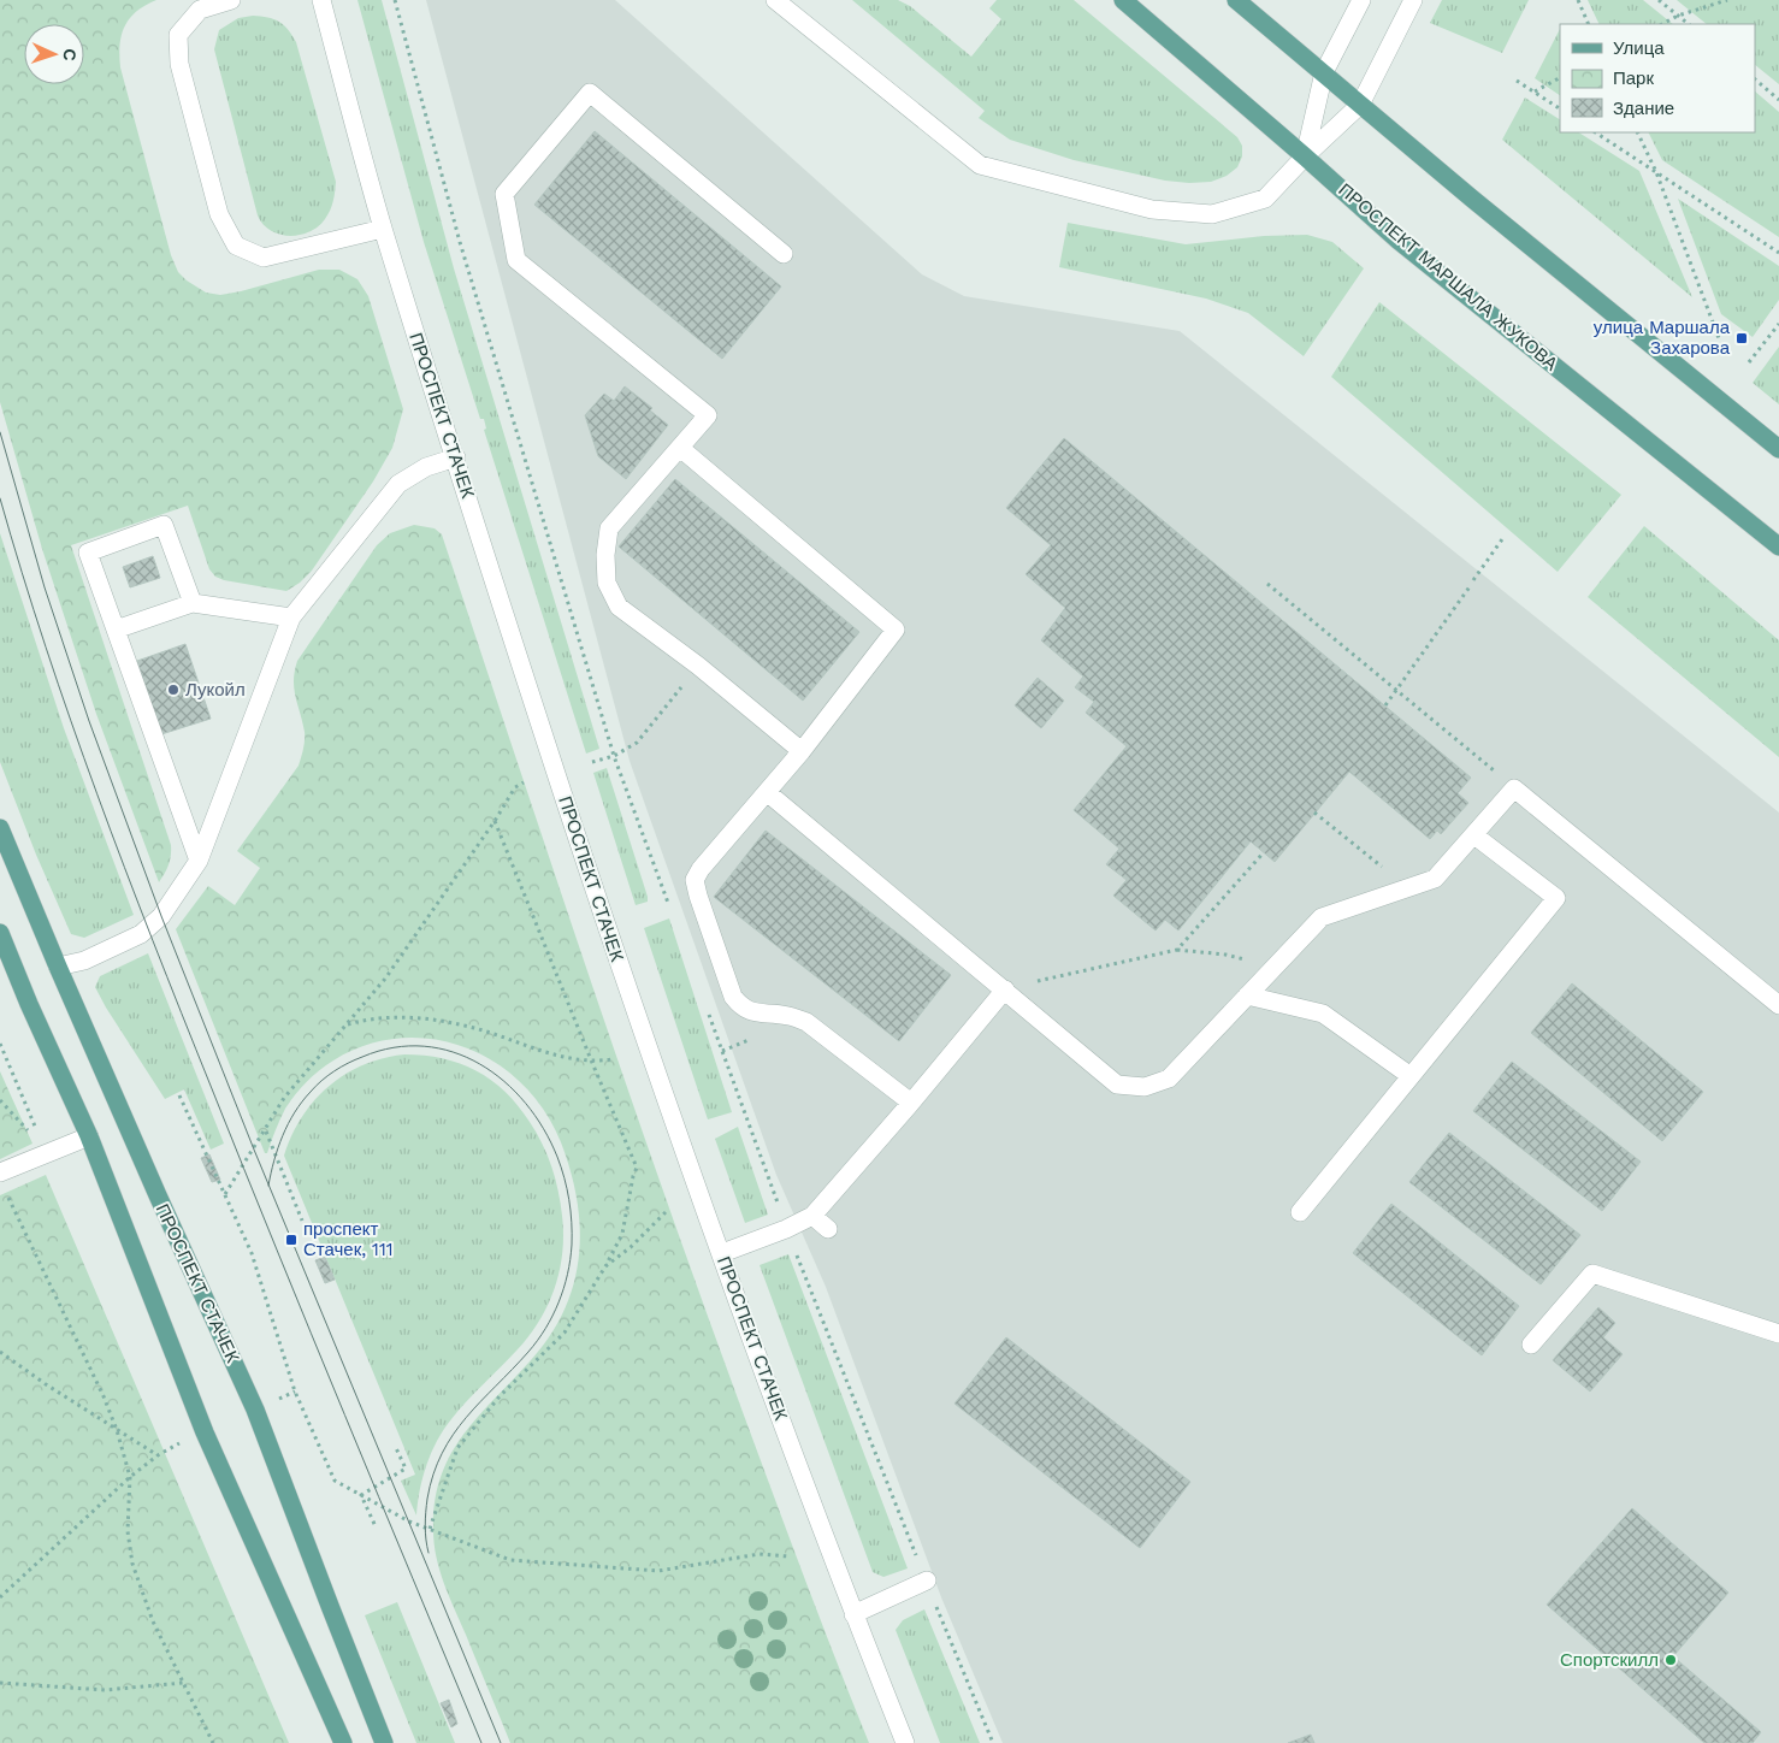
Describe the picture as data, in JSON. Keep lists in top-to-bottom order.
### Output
{
  "streets": {
    "main road": ["ПРОСПЕКТ МАРШАЛА ЖУКОВА", "ПРОСПЕКТ СТАЧЕК"]
  },
  "places": {
    "transit": ["улица Маршала Захарова", "проспект Стачек, 111"],
    "other": ["Лукойл", "Спортскилл"]
  },
  "legend": ["Улица", "Парк", "Здание"],
  "north": "right"
}
